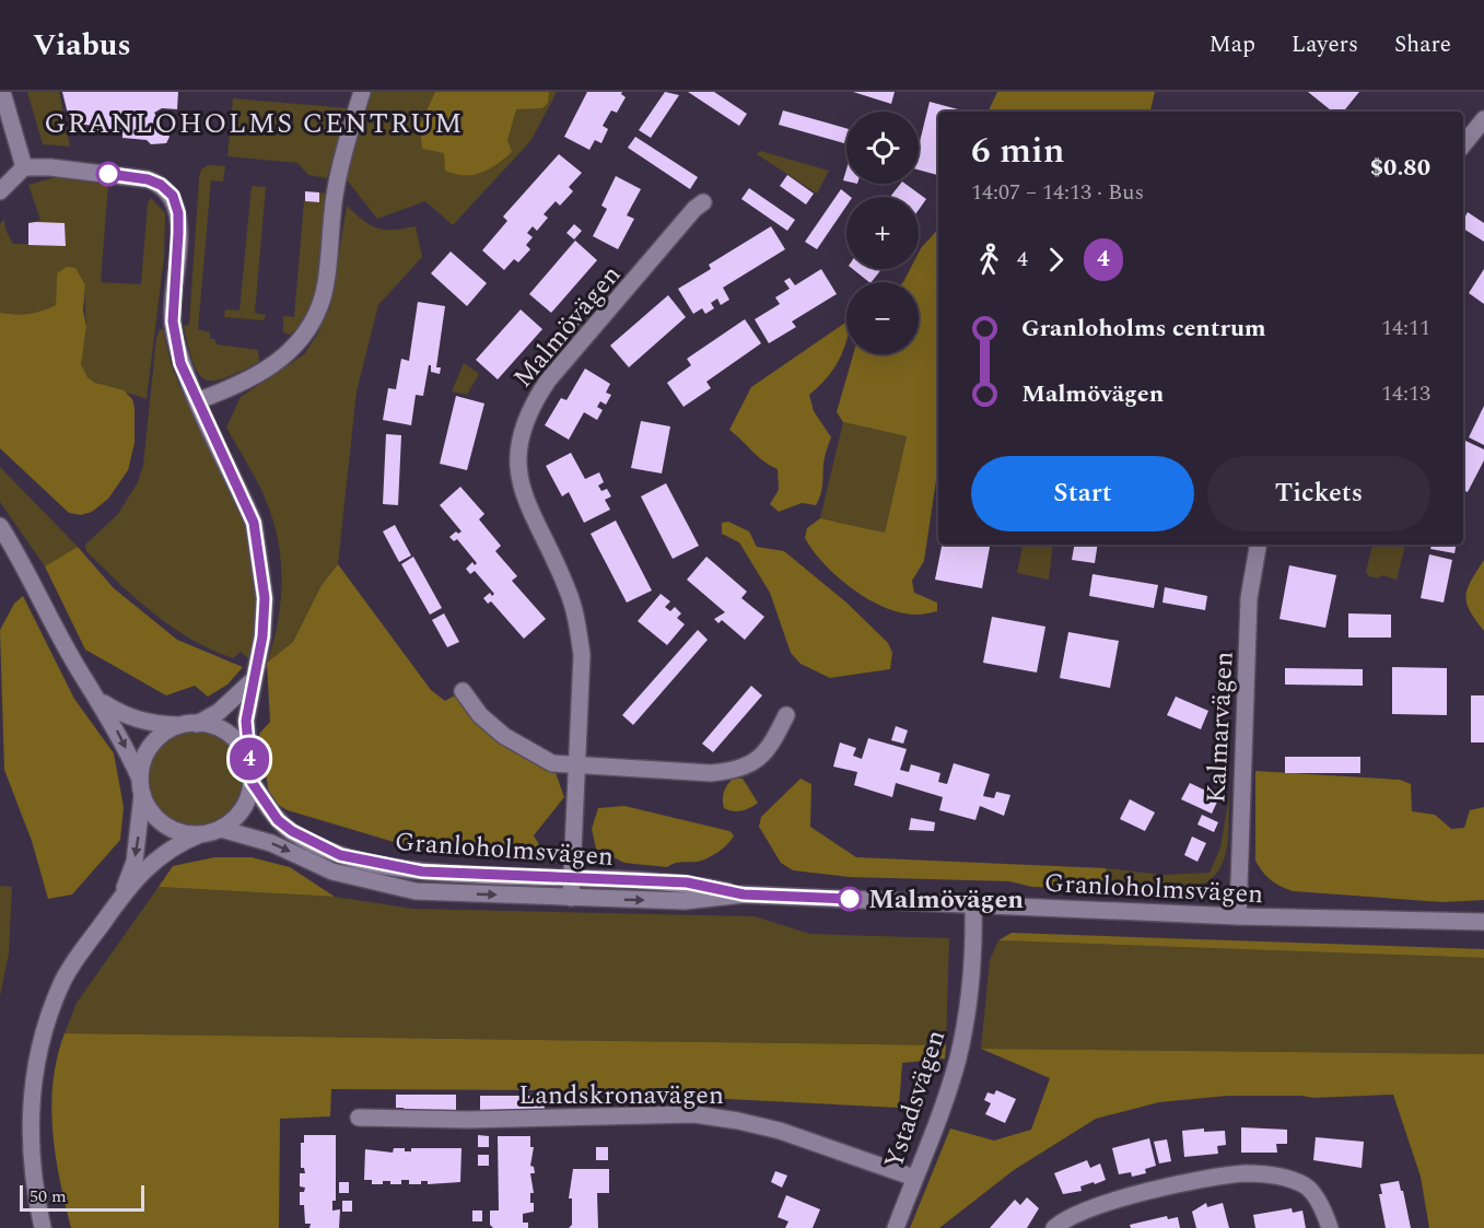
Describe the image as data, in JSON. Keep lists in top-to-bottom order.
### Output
{
  "streets": {
    "street": [
      "Malmövägen",
      "Kalmarvägen",
      "Granloholmsvägen",
      "Landskronavägen",
      "Ystadsvägen"
    ]
  },
  "crossings": [
    ["Malmövägen", "Granloholmsvägen"],
    ["Kalmarvägen", "Granloholmsvägen"],
    ["Granloholmsvägen", "Ystadsvägen"],
    ["Landskronavägen", "Ystadsvägen"]
  ],
  "districts": ["GRANLOHOLMS CENTRUM"],
  "places": ["Malmövägen"],
  "lines": ["bus line 4"],
  "scale_bar": "50 m",
  "page": {
    "header": "Viabus",
    "nav": ["Map", "Layers", "Share"],
    "on_map": "4",
    "map_buttons": ["+", "−"],
    "heading": ["6 min", "14:07 – 14:13 · Bus", "$0.80"],
    "legs": ["4", "4"],
    "list": [
      {
        "name": "Granloholms centrum",
        "value": "14:11"
      },
      {
        "name": "Malmövägen",
        "value": "14:13"
      }
    ],
    "buttons": ["Start", "Tickets"],
    "scale": "50 m"
  }
}
